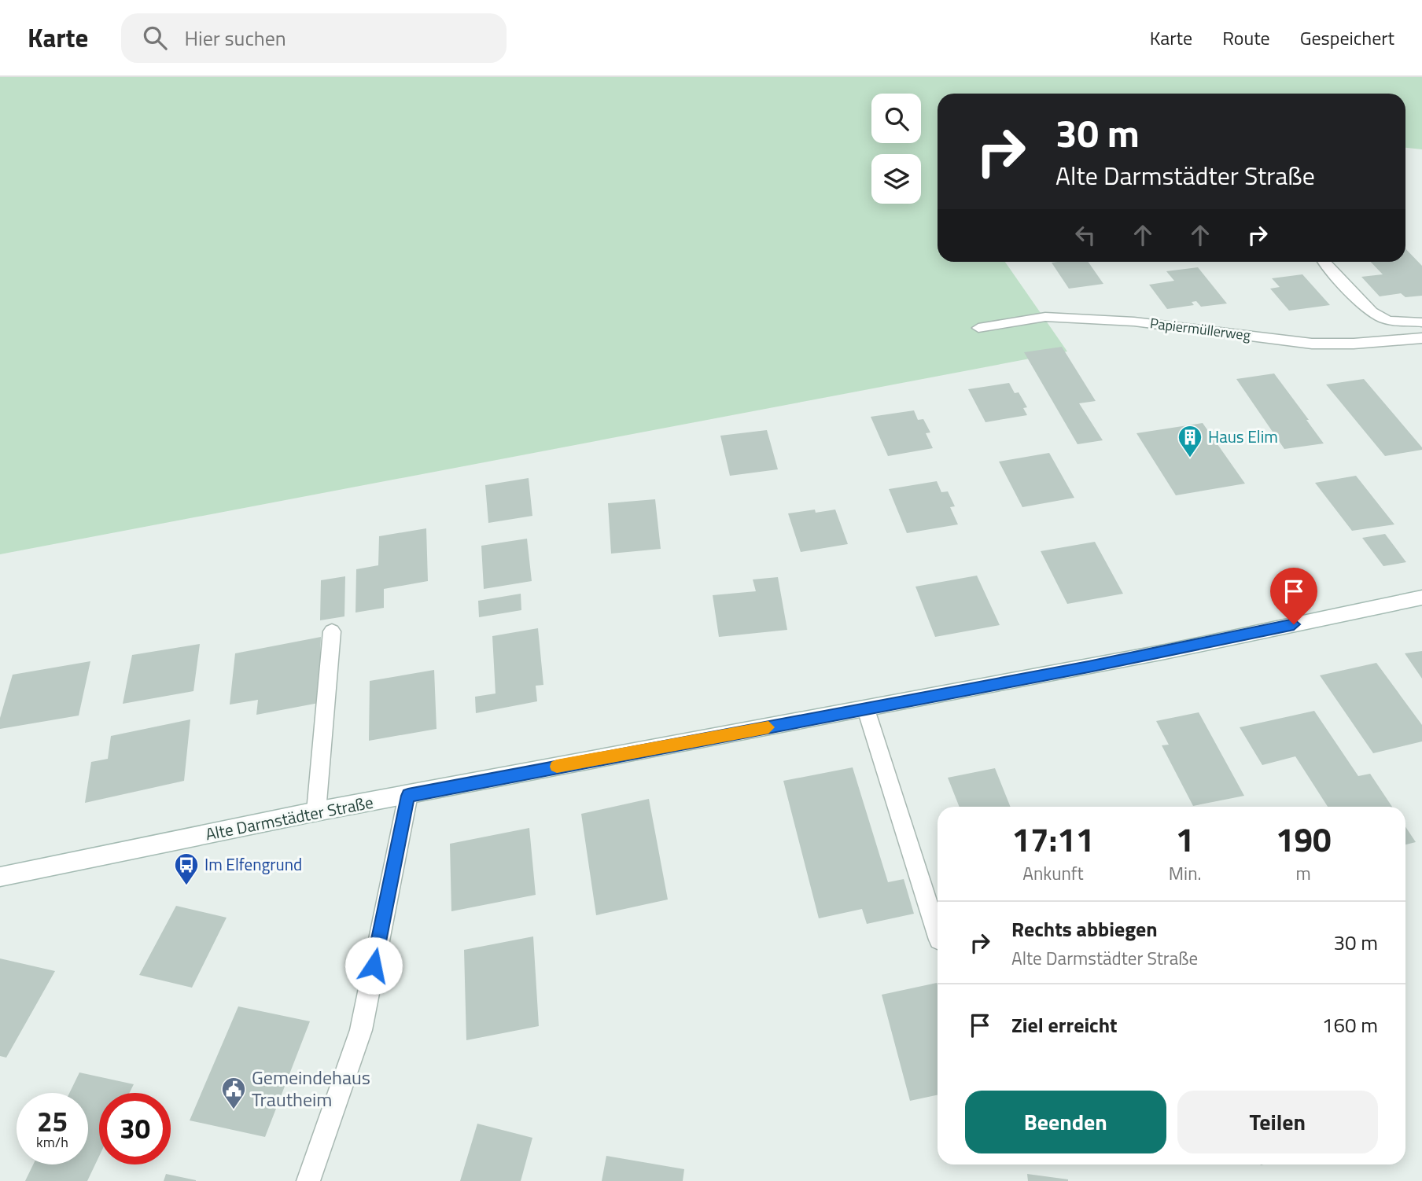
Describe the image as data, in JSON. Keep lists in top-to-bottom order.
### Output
{
  "streets": {
    "street": ["Papiermüllerweg", "Alte Darmstädter Straße"]
  },
  "places": {
    "building": ["Haus Elim"],
    "bus stop": ["Im Elfengrund"],
    "public building": ["Gemeindehaus Trautheim"]
  },
  "page": {
    "header": "Karte",
    "search": "Hier suchen",
    "nav": ["Karte", "Route", "Gespeichert"],
    "turn": ["30 m", "Alte Darmstädter Straße"],
    "eta": [
      "17:11",
      "Ankunft",
      "1",
      "Min.",
      "190",
      "m"
    ],
    "list": [
      {
        "name": "Rechts abbiegen",
        "note": "Alte Darmstädter Straße",
        "value": "30 m"
      },
      {
        "name": "Ziel erreicht",
        "value": "160 m"
      }
    ],
    "buttons": ["Beenden", "Teilen"],
    "speed": "25 km/h",
    "limit": "30"
  }
}
